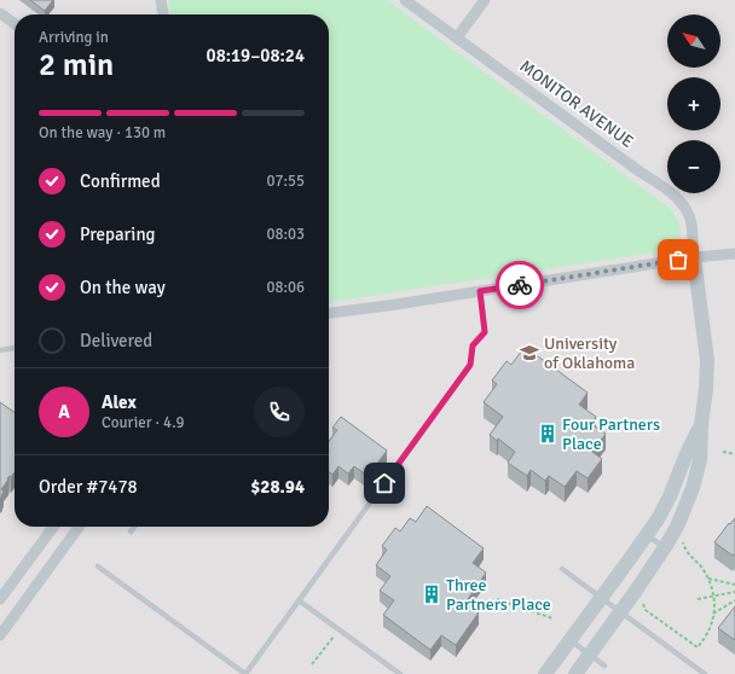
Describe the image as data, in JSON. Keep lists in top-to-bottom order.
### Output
{
  "streets": {
    "street": ["MONITOR AVENUE"]
  },
  "places": {
    "school or university": ["University of Oklahoma"],
    "building": ["Four Partners Place", "Three Partners Place"]
  },
  "north": "top left",
  "page": {
    "map_buttons": ["+", "−"],
    "heading": ["2 min", "Arriving in", "08:19–08:24"],
    "panel": [
      "Alex",
      "Courier · 4.9",
      "Order #7478",
      "$28.94"
    ],
    "bar": "On the way · 130 m",
    "list": [
      ["Confirmed", "07:55"],
      ["Preparing", "08:03"],
      ["On the way", "08:06"],
      "Delivered"
    ],
    "round": "A"
  }
}
